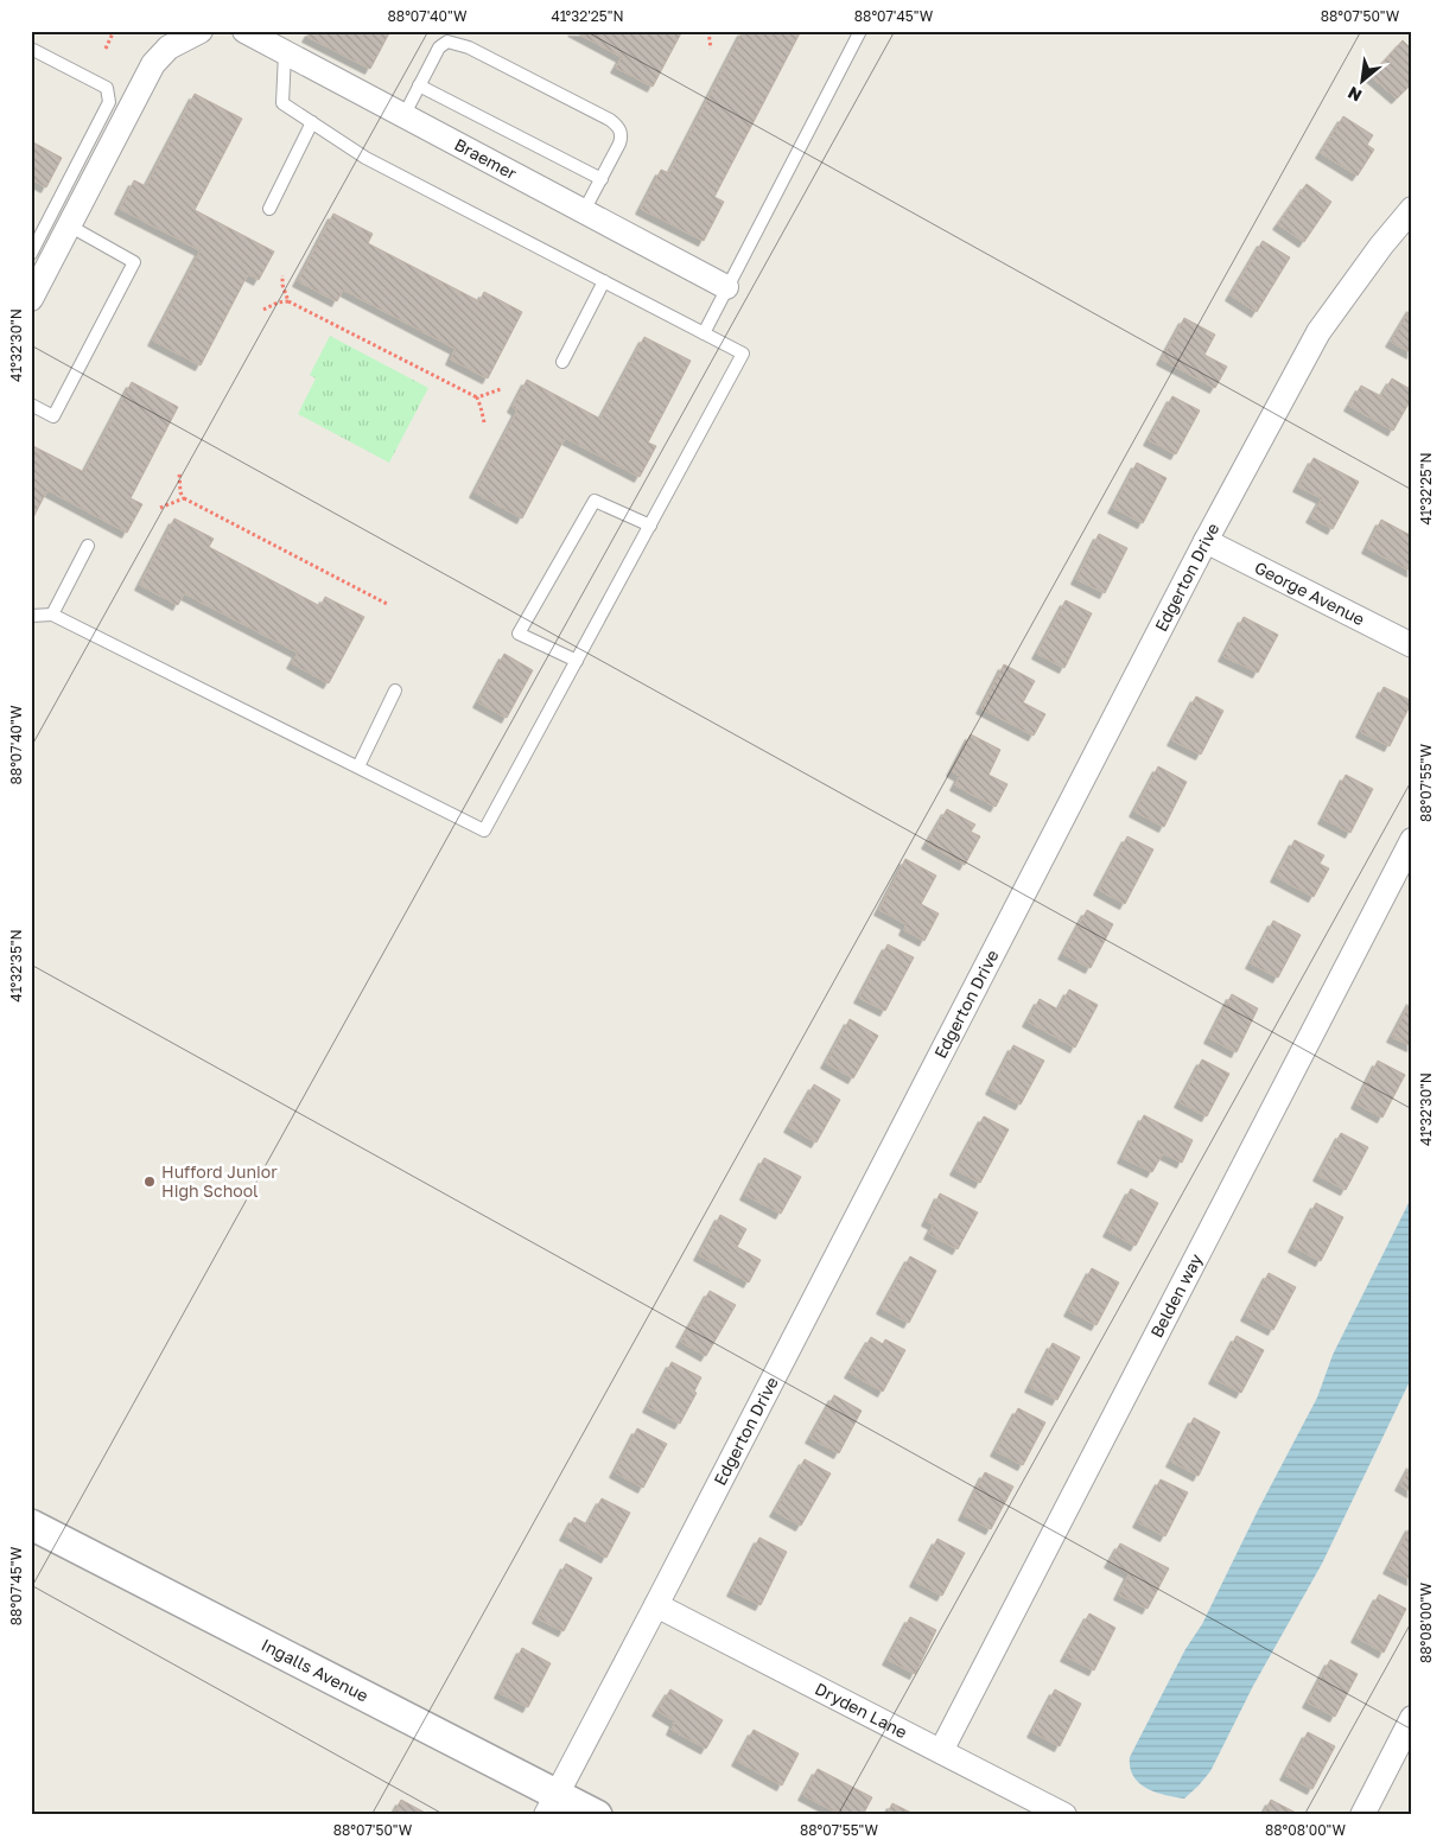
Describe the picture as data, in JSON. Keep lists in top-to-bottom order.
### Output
{
  "streets": {
    "street": [
      "Braemer",
      "Edgerton Drive",
      "George Avenue",
      "Belden way",
      "Ingalls Avenue",
      "Dryden Lane"
    ]
  },
  "crossings": [
    ["Edgerton Drive", "George Avenue"],
    ["Edgerton Drive", "Ingalls Avenue"],
    ["Edgerton Drive", "Dryden Lane"],
    ["Belden way", "Dryden Lane"]
  ],
  "places": ["Hufford Junior High School"],
  "north": "bottom left",
  "coordinates": [
    "88°07'40\"W",
    "41°32'25\"N",
    "88°07'45\"W",
    "88°07'50\"W",
    "41°32'30\"N",
    "88°07'55\"W",
    "41°32'35\"N",
    "88°08'00\"W"
  ]
}
